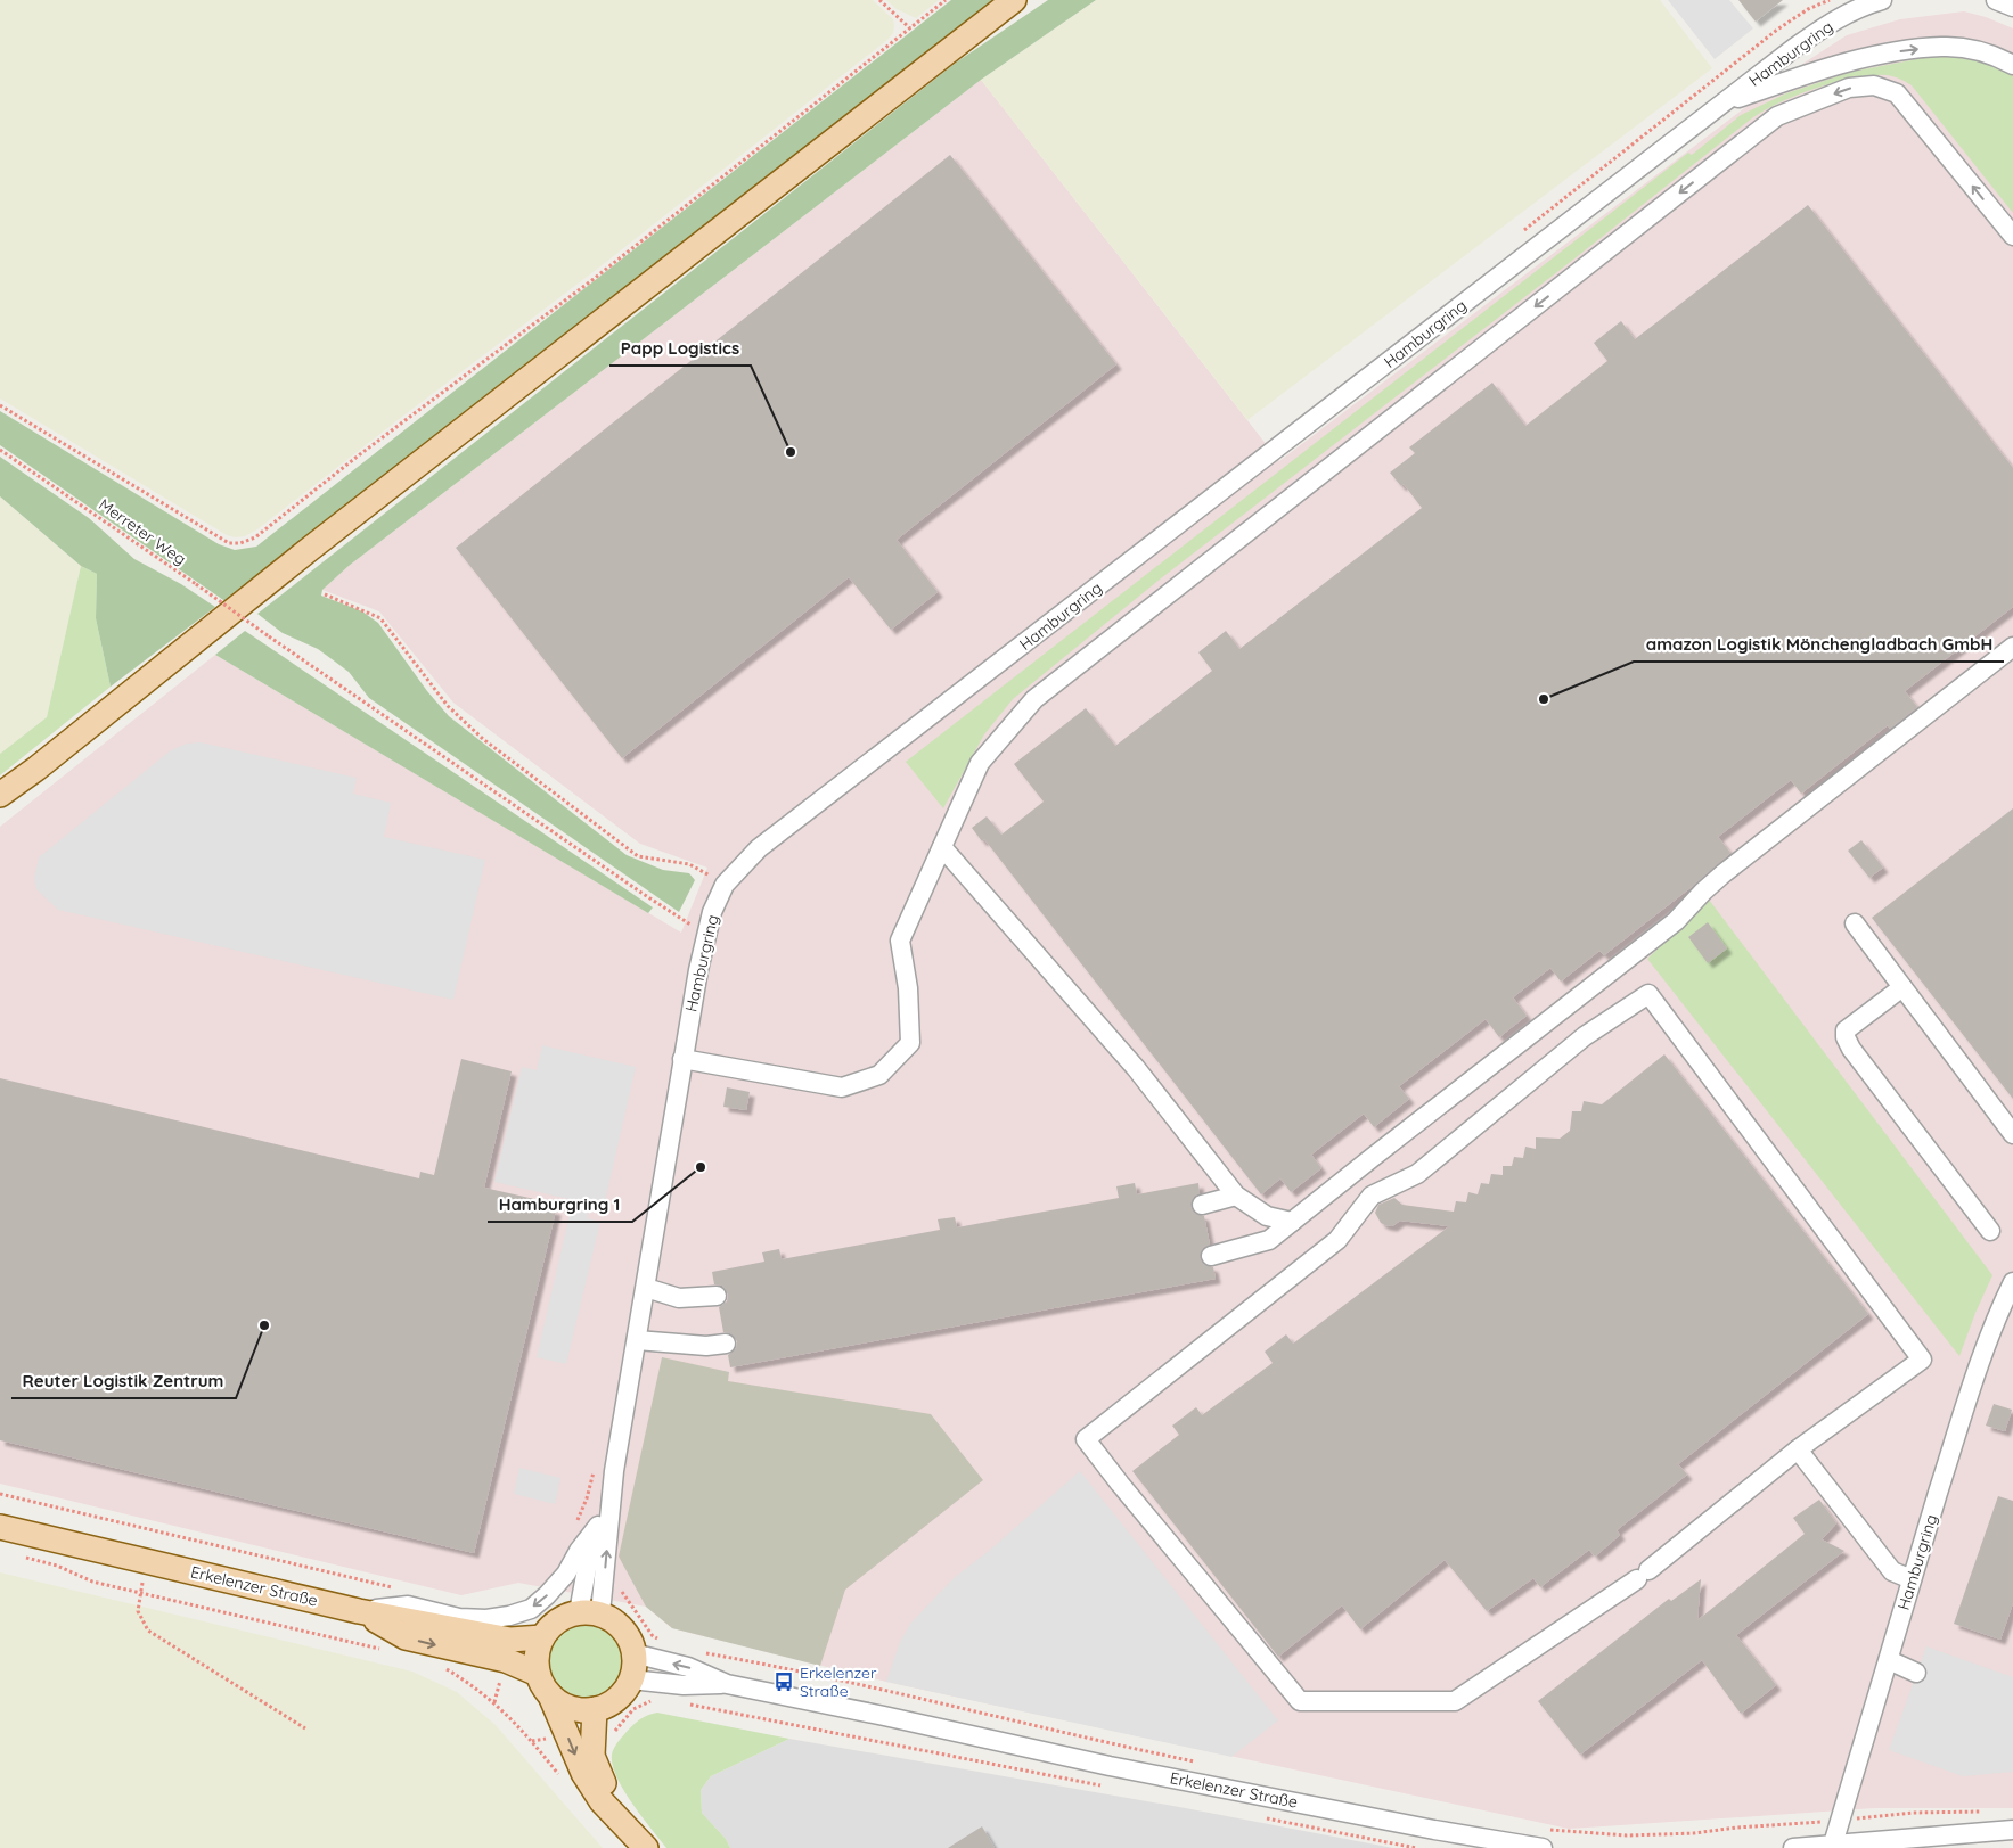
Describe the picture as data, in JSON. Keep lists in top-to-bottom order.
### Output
{
  "streets": {
    "main road": ["Erkelenzer Straße"],
    "street": ["Hamburgring"],
    "path": ["Merreter Weg"]
  },
  "crossings": [
    ["Hamburgring", "Merreter Weg"]
  ],
  "places": {
    "other": [
      "Papp Logistics",
      "amazon Logistik Mönchengladbach GmbH",
      "Hamburgring 1",
      "Reuter Logistik Zentrum"
    ],
    "bus stop": ["Erkelenzer Straße"]
  }
}
